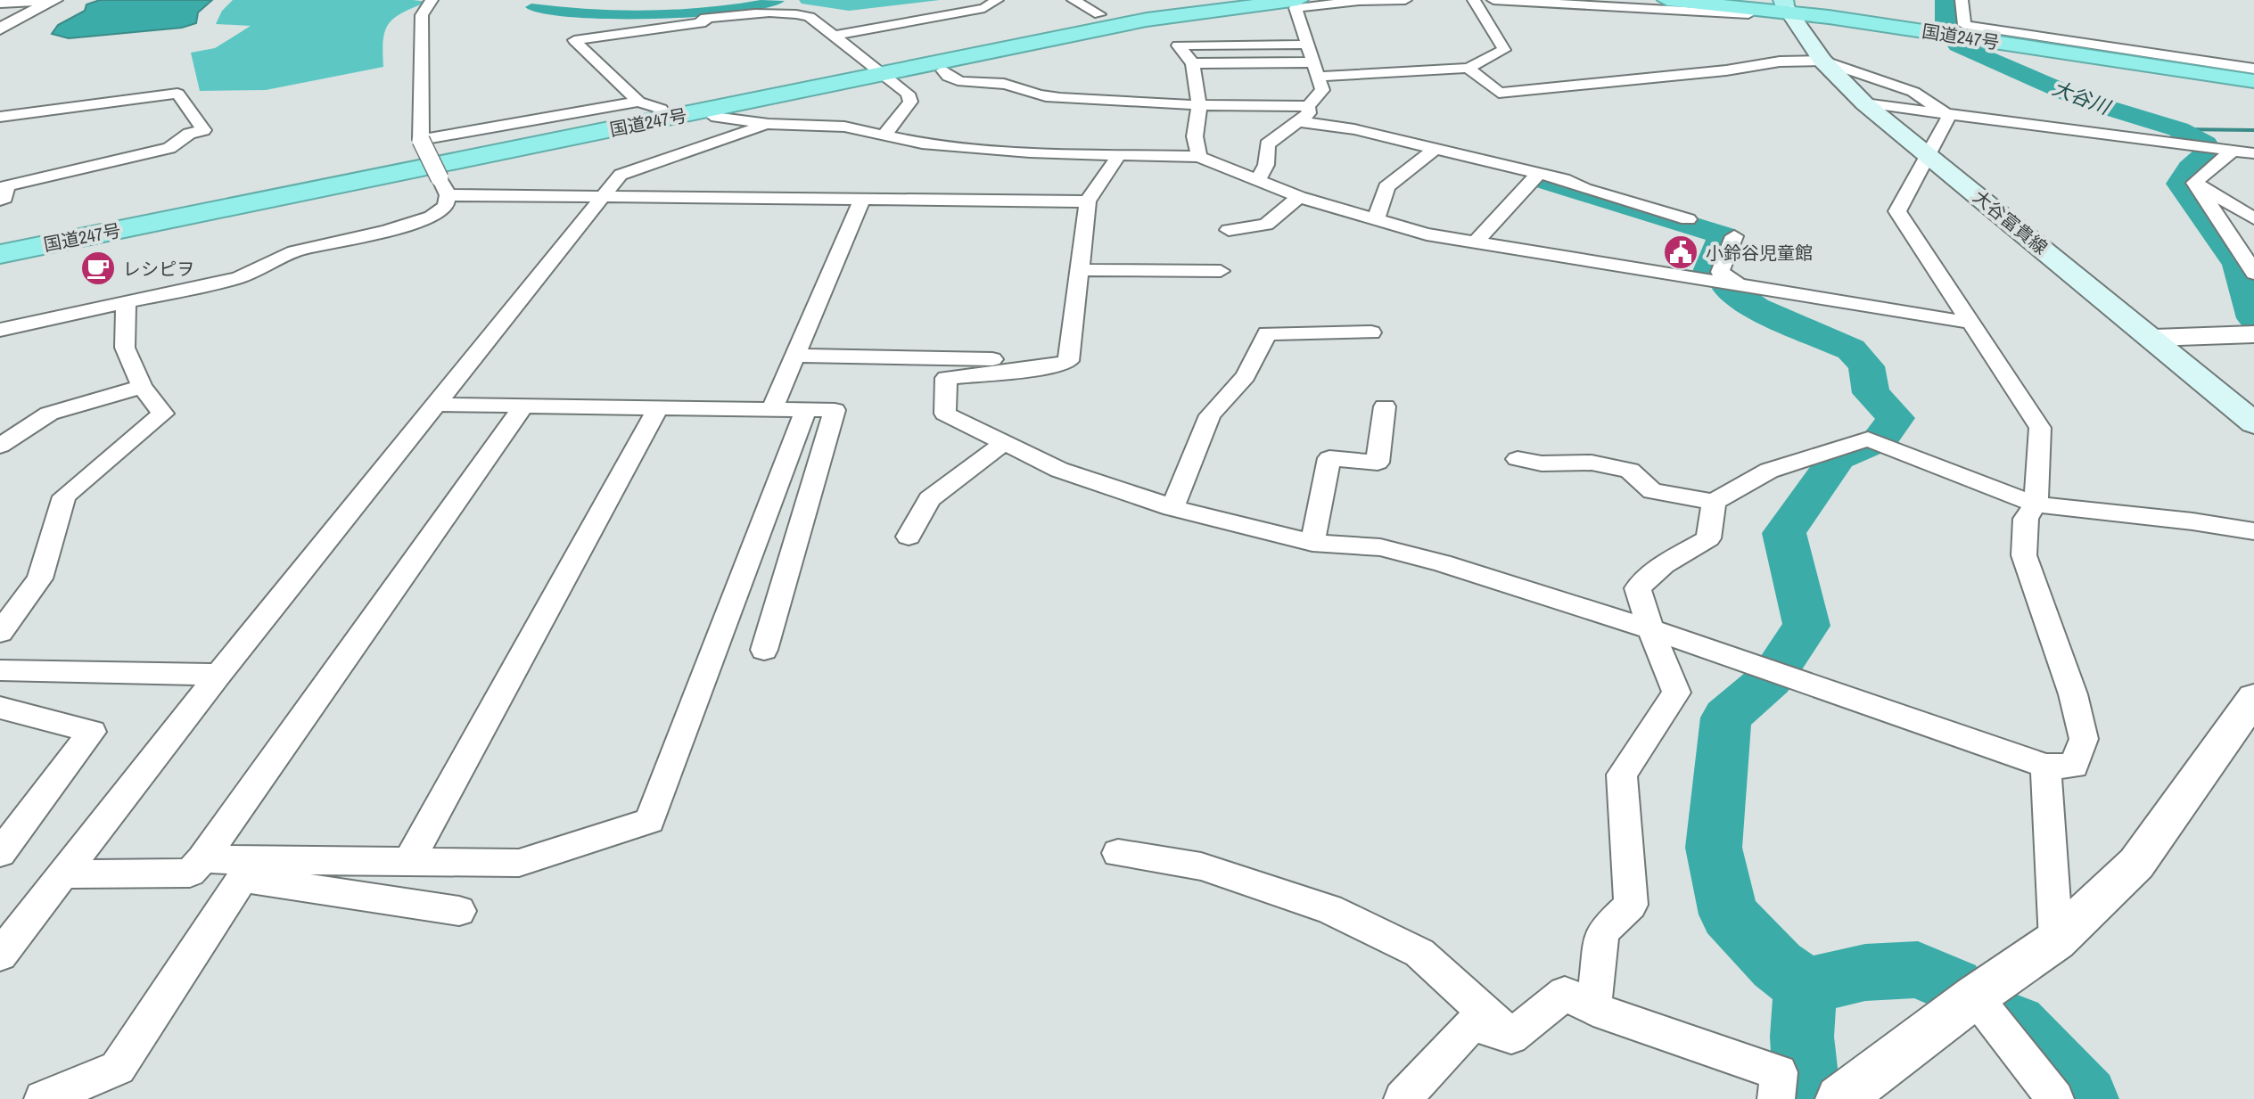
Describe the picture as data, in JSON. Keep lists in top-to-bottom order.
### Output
{
  "streets": {
    "highway": ["国道247号"],
    "main road": ["大谷富貴線"]
  },
  "crossings": [
    ["国道247号", "大谷富貴線"]
  ],
  "water": ["大谷川"],
  "places": {
    "public building": ["小鈴谷児童館"],
    "cafe": ["レシピヲ"]
  }
}
